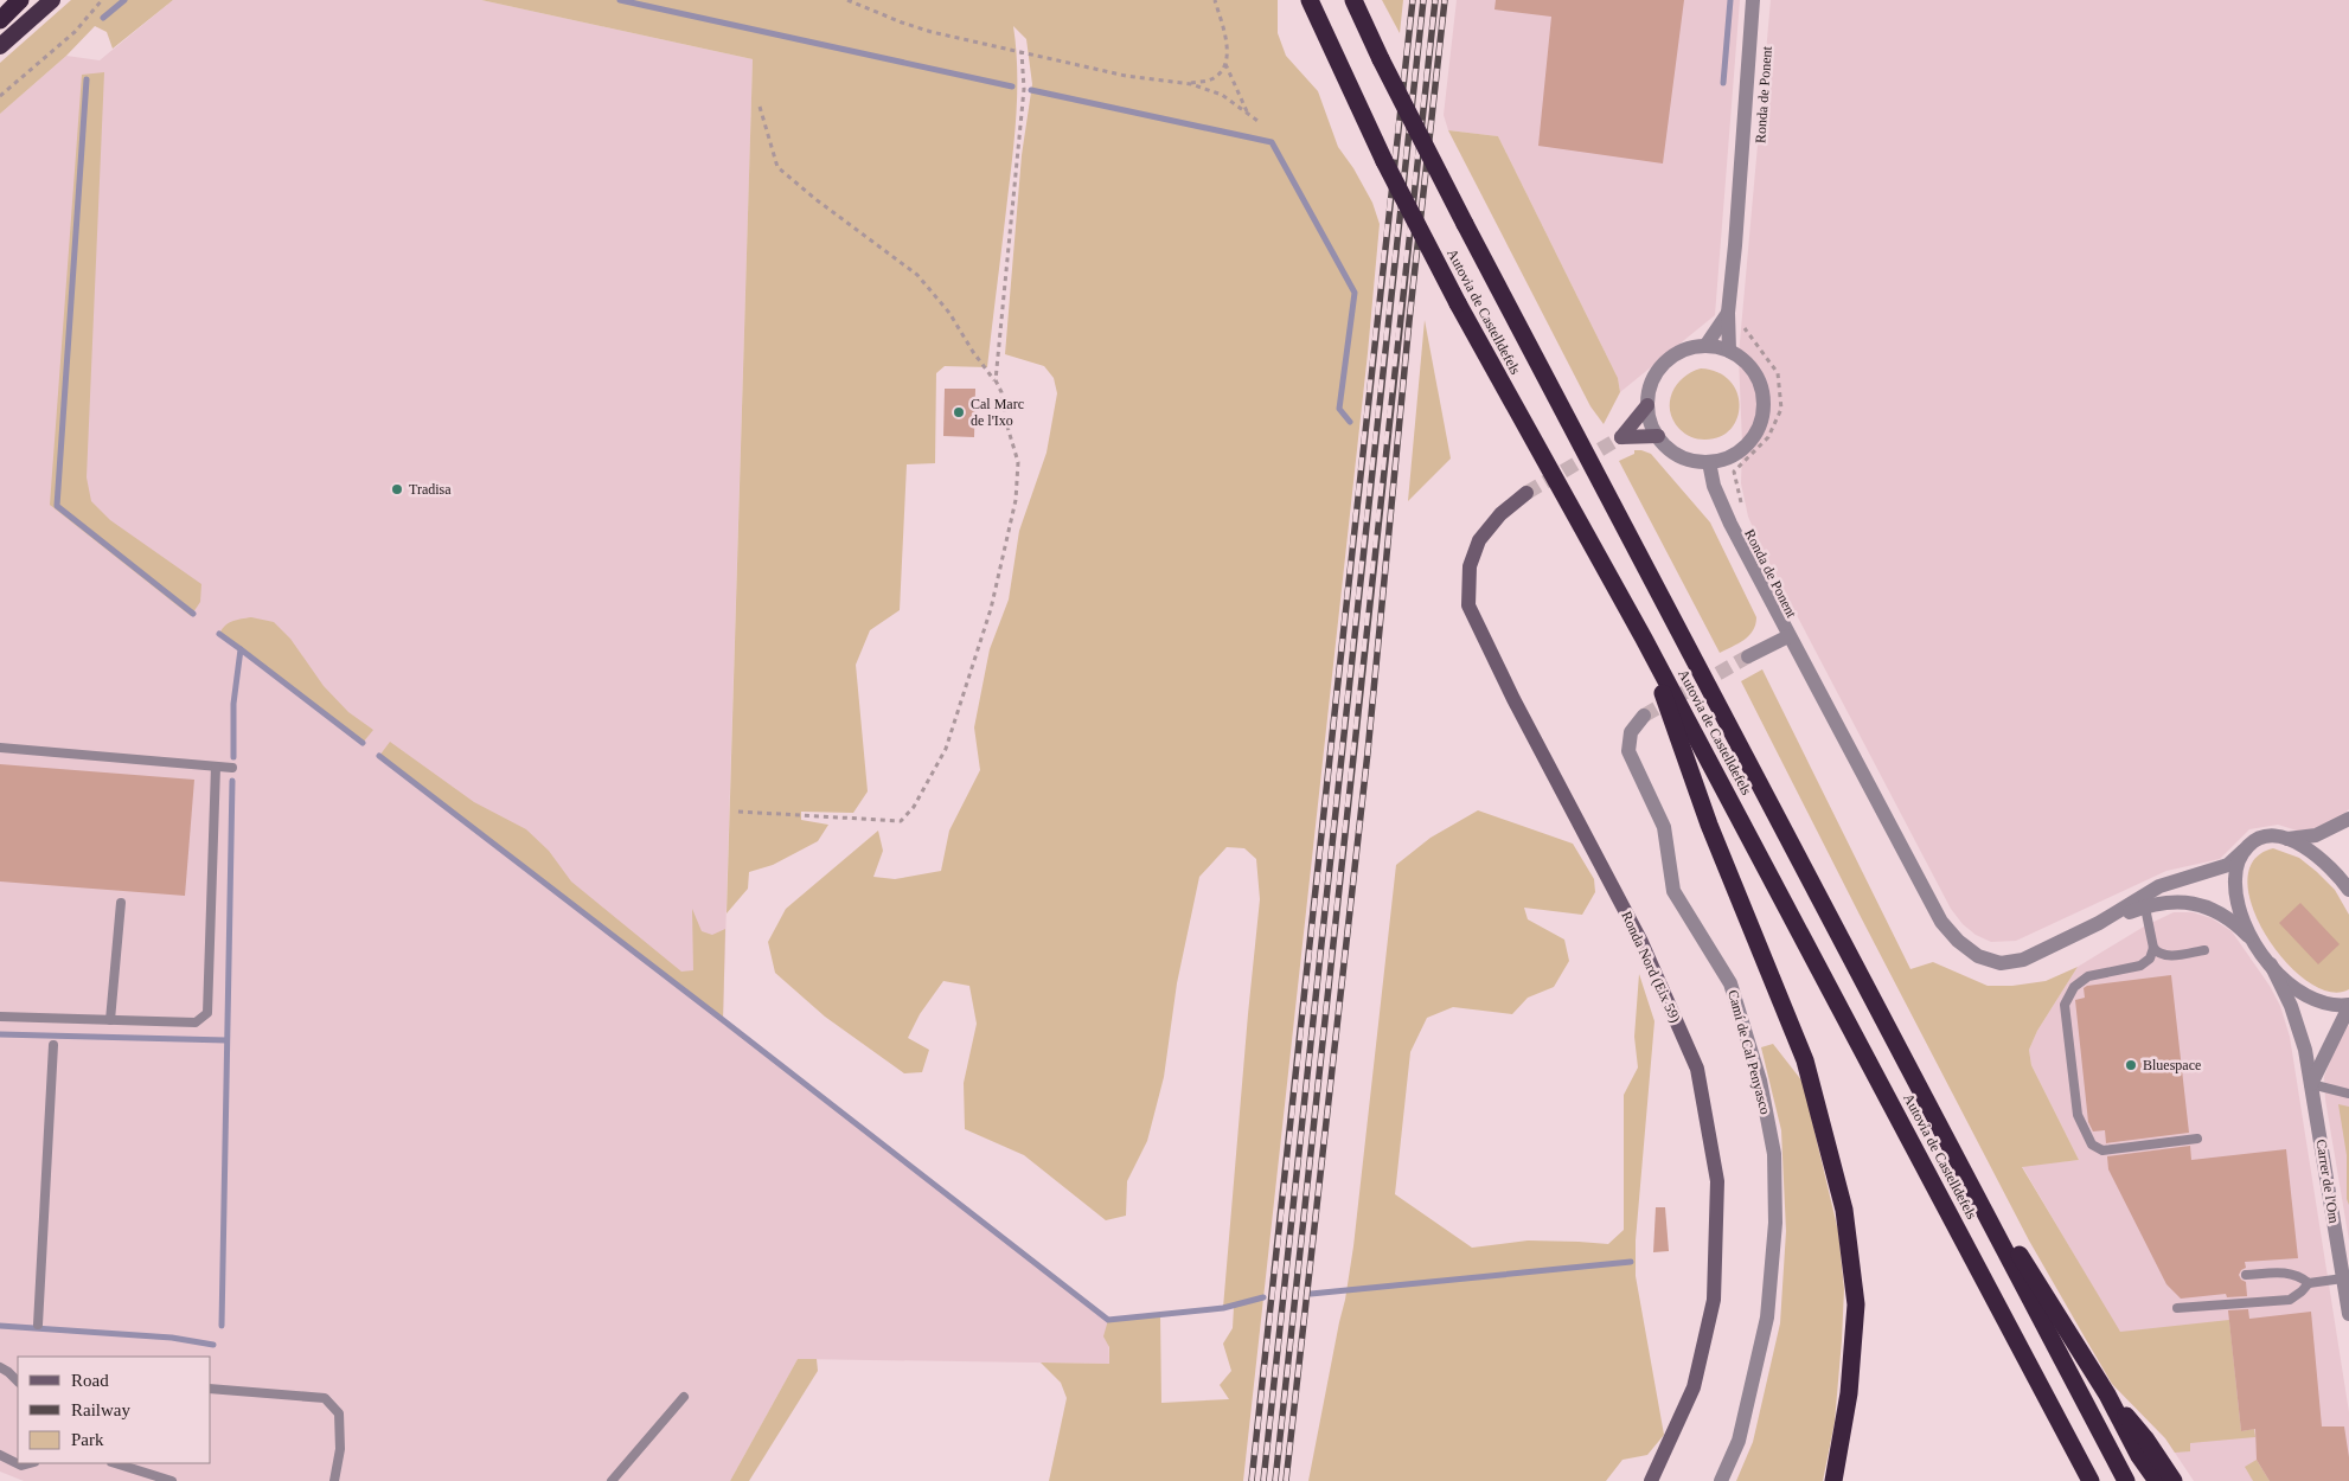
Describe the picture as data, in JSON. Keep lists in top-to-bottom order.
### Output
{
  "streets": {
    "highway": ["Autovia de Castelldefels"],
    "main road": ["Ronda Nord (Eix 59)"],
    "street": ["Ronda de Ponent", "Camí de Cal Penyasco", "Carrer de l'Om"]
  },
  "places": ["Cal Marc de l'Ixo", "Tradisa", "Bluespace"],
  "legend": ["Road", "Railway", "Park"]
}
